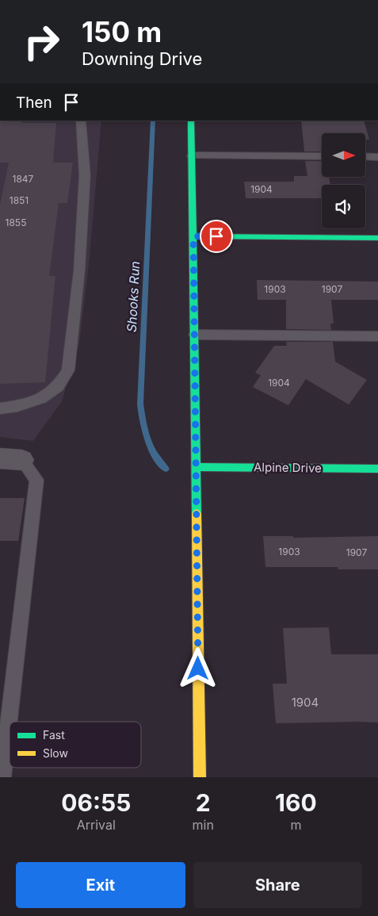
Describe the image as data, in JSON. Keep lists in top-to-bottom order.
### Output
{
  "streets": {
    "main road": ["Alpine Drive"]
  },
  "water": ["Shooks Run"],
  "house_numbers": [
    "1847",
    "1904",
    "1851",
    "1855",
    "1903",
    "1907",
    "1904",
    "1903",
    "1907",
    "1904"
  ],
  "legend": ["Fast", "Slow"],
  "north": "right",
  "page": {
    "turn": ["150 m", "Downing Drive"],
    "then": "Then",
    "eta": [
      "06:55",
      "Arrival",
      "2",
      "min",
      "160",
      "m"
    ],
    "buttons": ["Exit", "Share"]
  }
}
